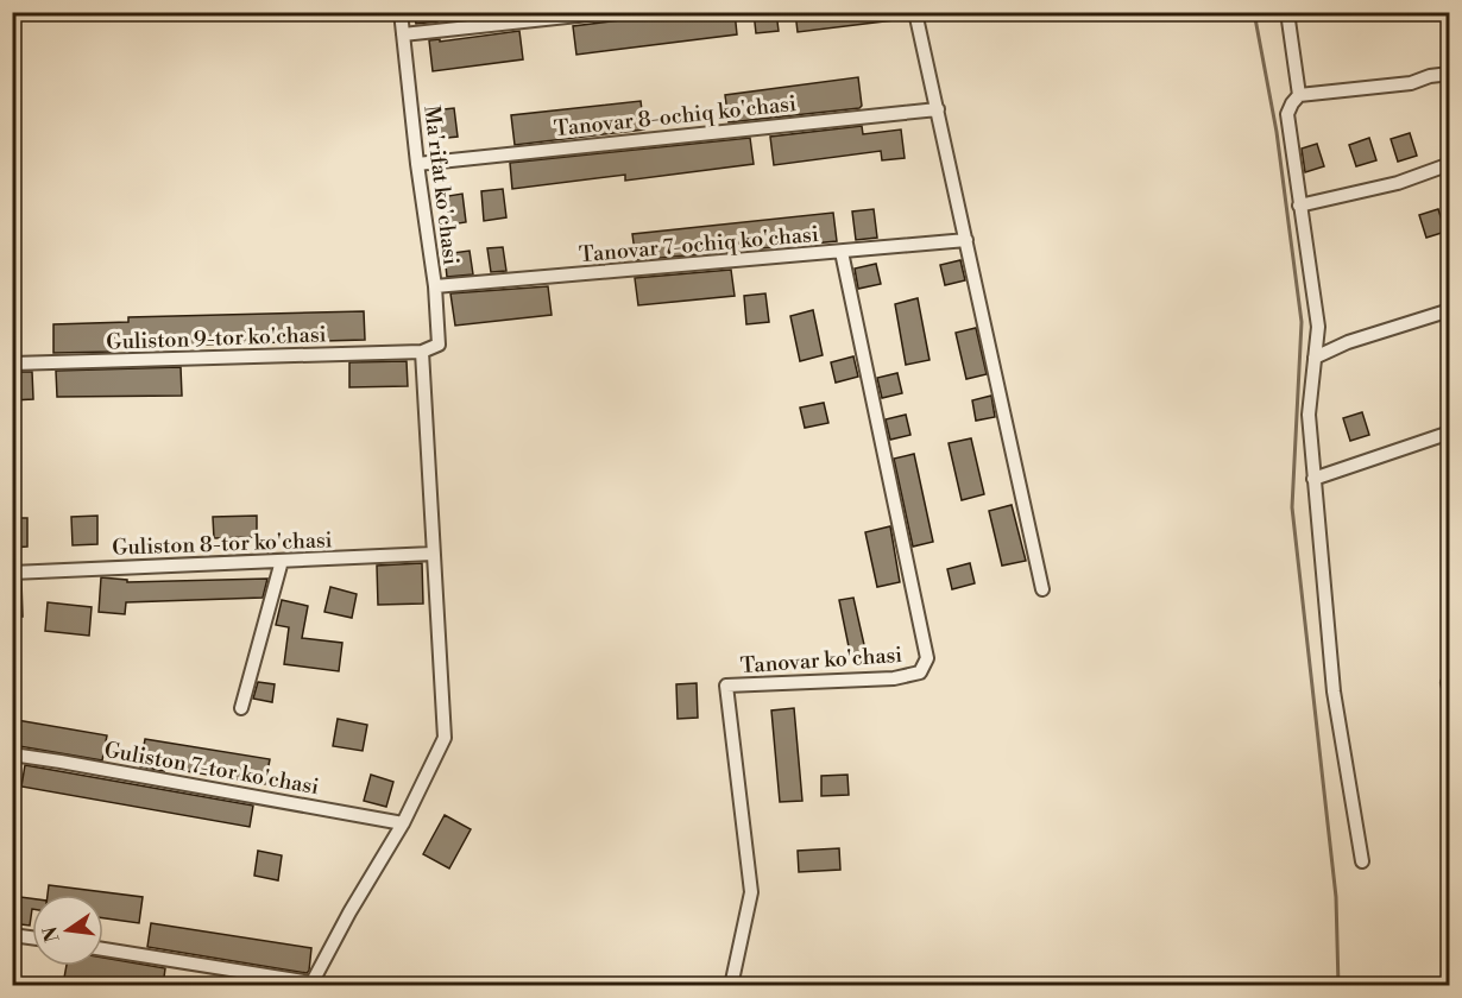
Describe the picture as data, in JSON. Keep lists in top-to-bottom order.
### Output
{
  "streets": {
    "street": [
      "Tanovar 8-ochiq ko'chasi",
      "Ma'rifat ko'chasi",
      "Tanovar 7-ochiq ko'chasi",
      "Guliston 9-tor ko'chasi",
      "Guliston 8-tor ko'chasi",
      "Tanovar ko'chasi",
      "Guliston 7-tor ko'chasi"
    ]
  },
  "crossings": [
    ["Tanovar 8-ochiq ko'chasi", "Ma'rifat ko'chasi"],
    ["Ma'rifat ko'chasi", "Tanovar 7-ochiq ko'chasi"],
    ["Ma'rifat ko'chasi", "Guliston 9-tor ko'chasi"],
    ["Tanovar 7-ochiq ko'chasi", "Tanovar ko'chasi"]
  ],
  "north": "left"
}
